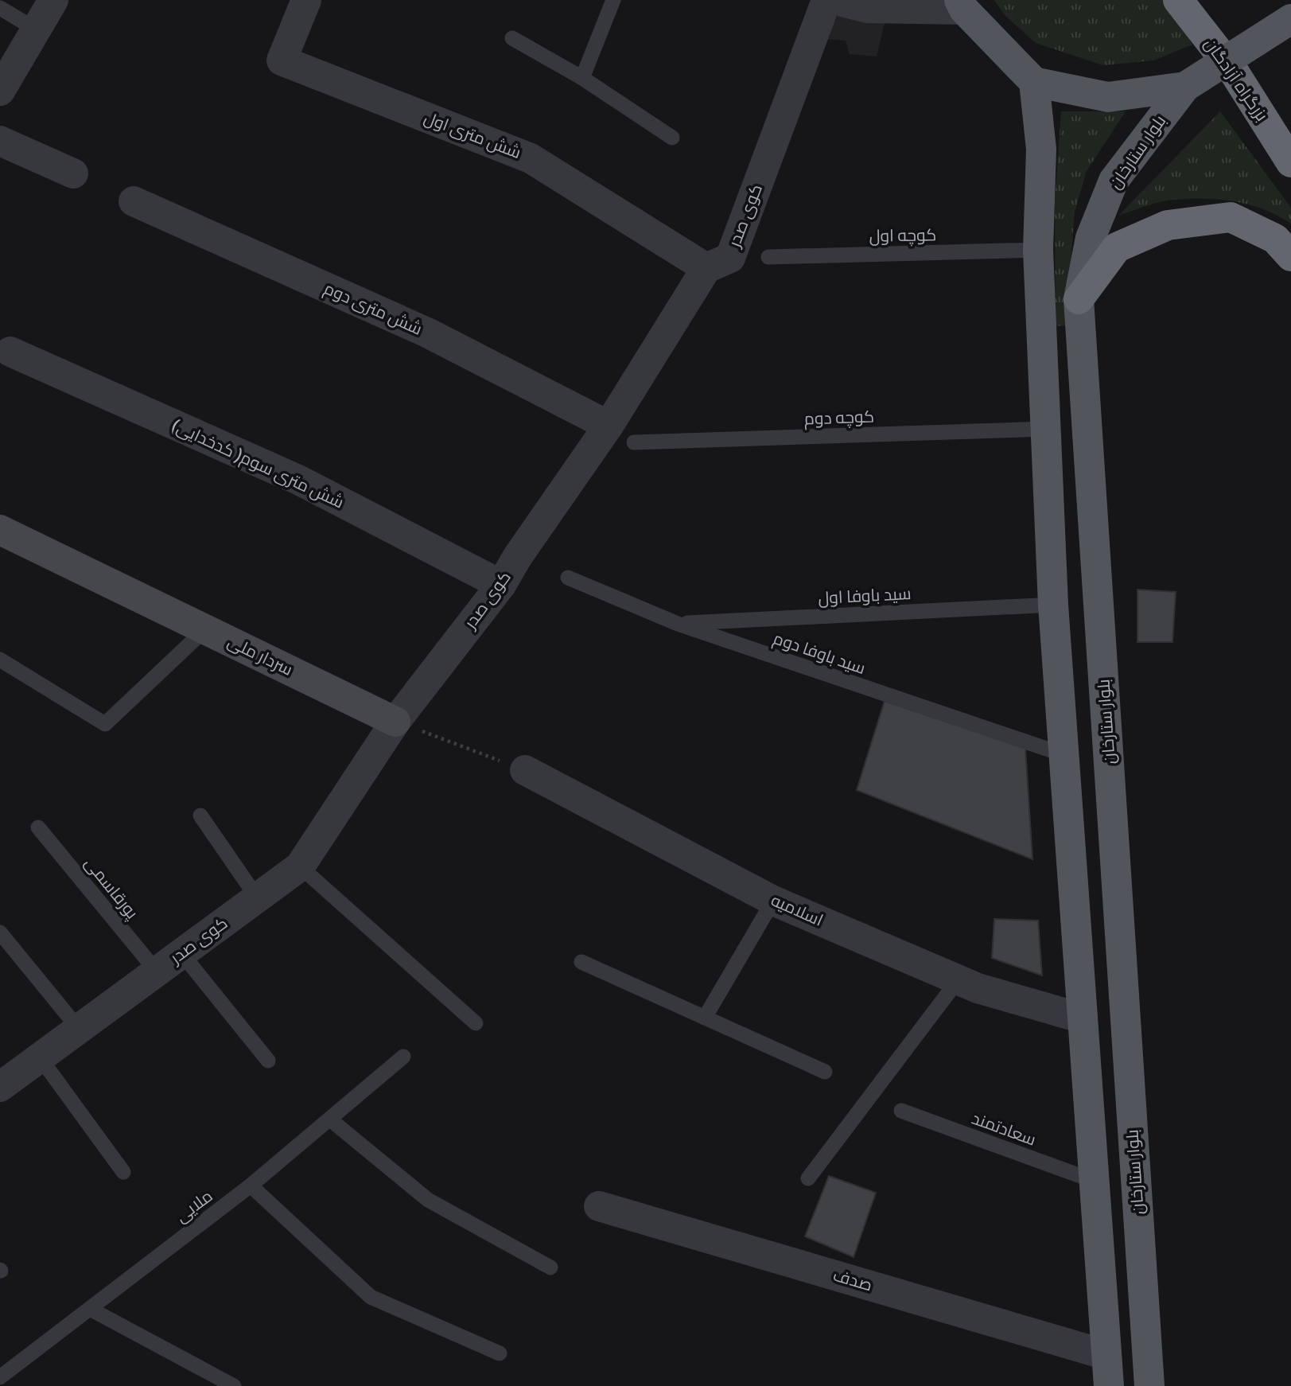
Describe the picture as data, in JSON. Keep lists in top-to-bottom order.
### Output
{
  "streets": {
    "highway": ["بزرگراه آزادگان"],
    "main road": ["بلوار ستارخان"],
    "street": [
      "شش متری اول",
      "کوی صدر",
      "شش متری دوم",
      "(کدخدایی )شش متری سوم",
      "سردار ملی",
      "اسلامیه",
      "صدف"
    ],
    "lane": [
      "کوچه اول",
      "کوچه دوم",
      "سید باوفا اول",
      "سید باوفا دوم",
      "پورقاسمی",
      "سعادتمند",
      "ملایی"
    ]
  },
  "crossings": [
    ["شش متری اول", "کوی صدر"],
    ["کوی صدر", "شش متری دوم"],
    ["کوی صدر", "(کدخدایی )شش متری سوم"],
    ["کوی صدر", "سردار ملی"],
    ["کوی صدر", "پورقاسمی"],
    ["سید باوفا اول", "سید باوفا دوم"]
  ]
}
